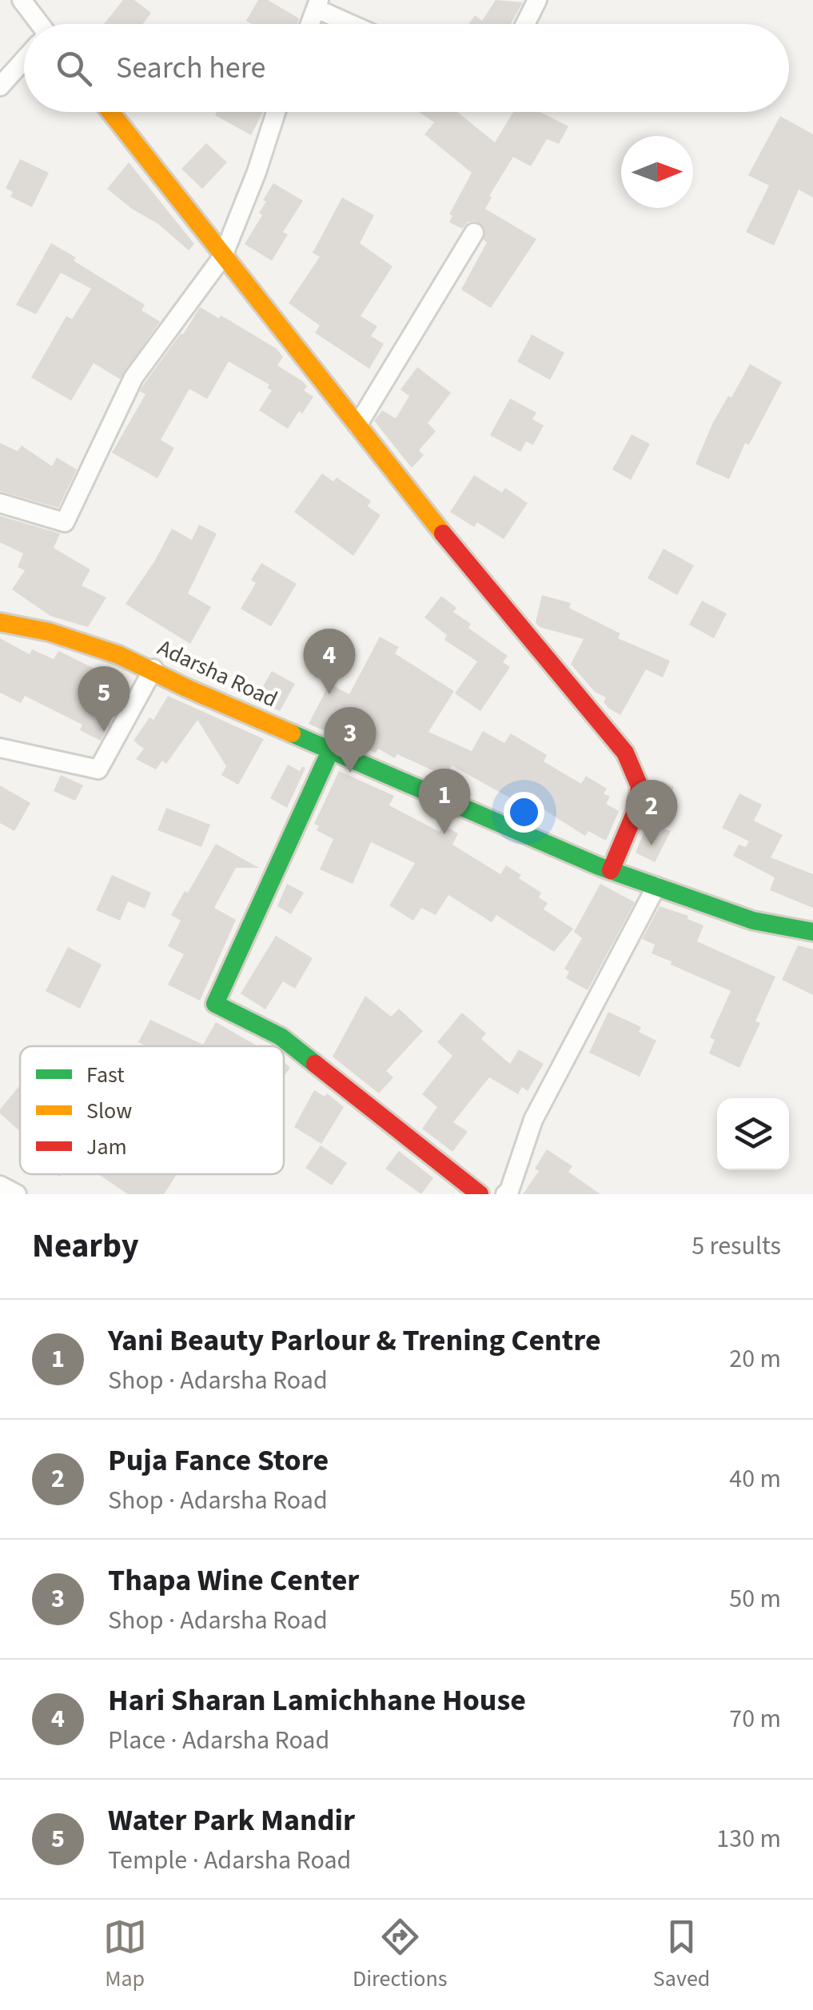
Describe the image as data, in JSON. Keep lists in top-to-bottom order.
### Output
{
  "streets": {
    "street": ["Adarsha Road"]
  },
  "legend": ["Fast", "Slow", "Jam"],
  "north": "right",
  "page": {
    "search": "Search here",
    "pins": [
      "4",
      "5",
      "3",
      "1",
      "2"
    ],
    "heading": ["Nearby", "5 results"],
    "list": [
      {
        "mark": "1",
        "name": "Yani Beauty Parlour & Trening Centre",
        "note": "Shop · Adarsha Road",
        "value": "20 m"
      },
      {
        "mark": "2",
        "name": "Puja Fance Store",
        "note": "Shop · Adarsha Road",
        "value": "40 m"
      },
      {
        "mark": "3",
        "name": "Thapa Wine Center",
        "note": "Shop · Adarsha Road",
        "value": "50 m"
      },
      {
        "mark": "4",
        "name": "Hari Sharan Lamichhane House",
        "note": "Place · Adarsha Road",
        "value": "70 m"
      },
      {
        "mark": "5",
        "name": "Water Park Mandir",
        "note": "Temple · Adarsha Road",
        "value": "130 m"
      }
    ],
    "nav": ["Map", "Directions", "Saved"]
  }
}
